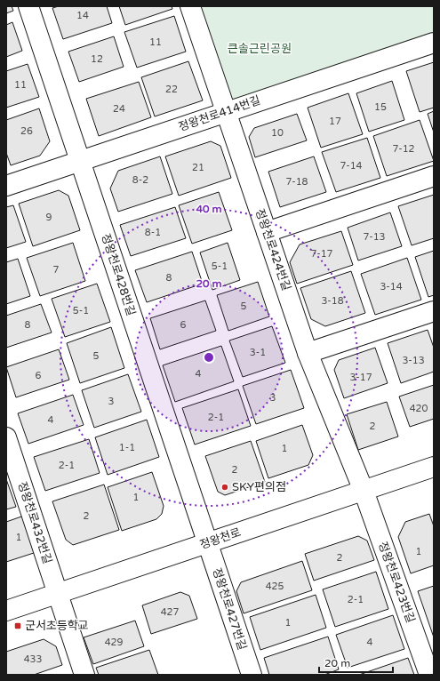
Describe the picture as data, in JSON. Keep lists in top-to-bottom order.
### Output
{
  "streets": {
    "street": [
      "정왕천로414번길",
      "정왕천로424번길",
      "정왕천로428번길",
      "정왕천로432번길",
      "정왕천로",
      "정왕천로423번길",
      "정왕천로427번길"
    ]
  },
  "crossings": [
    ["정왕천로414번길", "정왕천로424번길"],
    ["정왕천로414번길", "정왕천로428번길"],
    ["정왕천로424번길", "정왕천로"],
    ["정왕천로424번길", "정왕천로423번길"],
    ["정왕천로428번길", "정왕천로"],
    ["정왕천로428번길", "정왕천로427번길"],
    ["정왕천로432번길", "정왕천로"],
    ["정왕천로", "정왕천로423번길"],
    ["정왕천로", "정왕천로427번길"]
  ],
  "parks": ["큰솔근린공원"],
  "places": {
    "other": ["SKY편의점"],
    "transit": ["군서초등학교"]
  },
  "house_numbers": [
    "14",
    "11",
    "12",
    "11",
    "22",
    "15",
    "24",
    "17",
    "26",
    "10",
    "7-12",
    "7-14",
    "21",
    "8-2",
    "7-18",
    "9",
    "8-1",
    "7-13",
    "7-17",
    "5-1",
    "7",
    "8",
    "3-14",
    "3-18",
    "5",
    "5-1",
    "8",
    "6",
    "3-1",
    "5",
    "3-13",
    "4",
    "6",
    "3-17",
    "3",
    "3",
    "420",
    "2-1",
    "4",
    "2",
    "1-1",
    "1",
    "2-1",
    "2",
    "1",
    "2",
    "1",
    "1",
    "2",
    "425",
    "2-1",
    "427",
    "1",
    "429",
    "4",
    "433"
  ],
  "scale_bar": "20 m",
  "rings": ["40 m", "20 m"]
}
